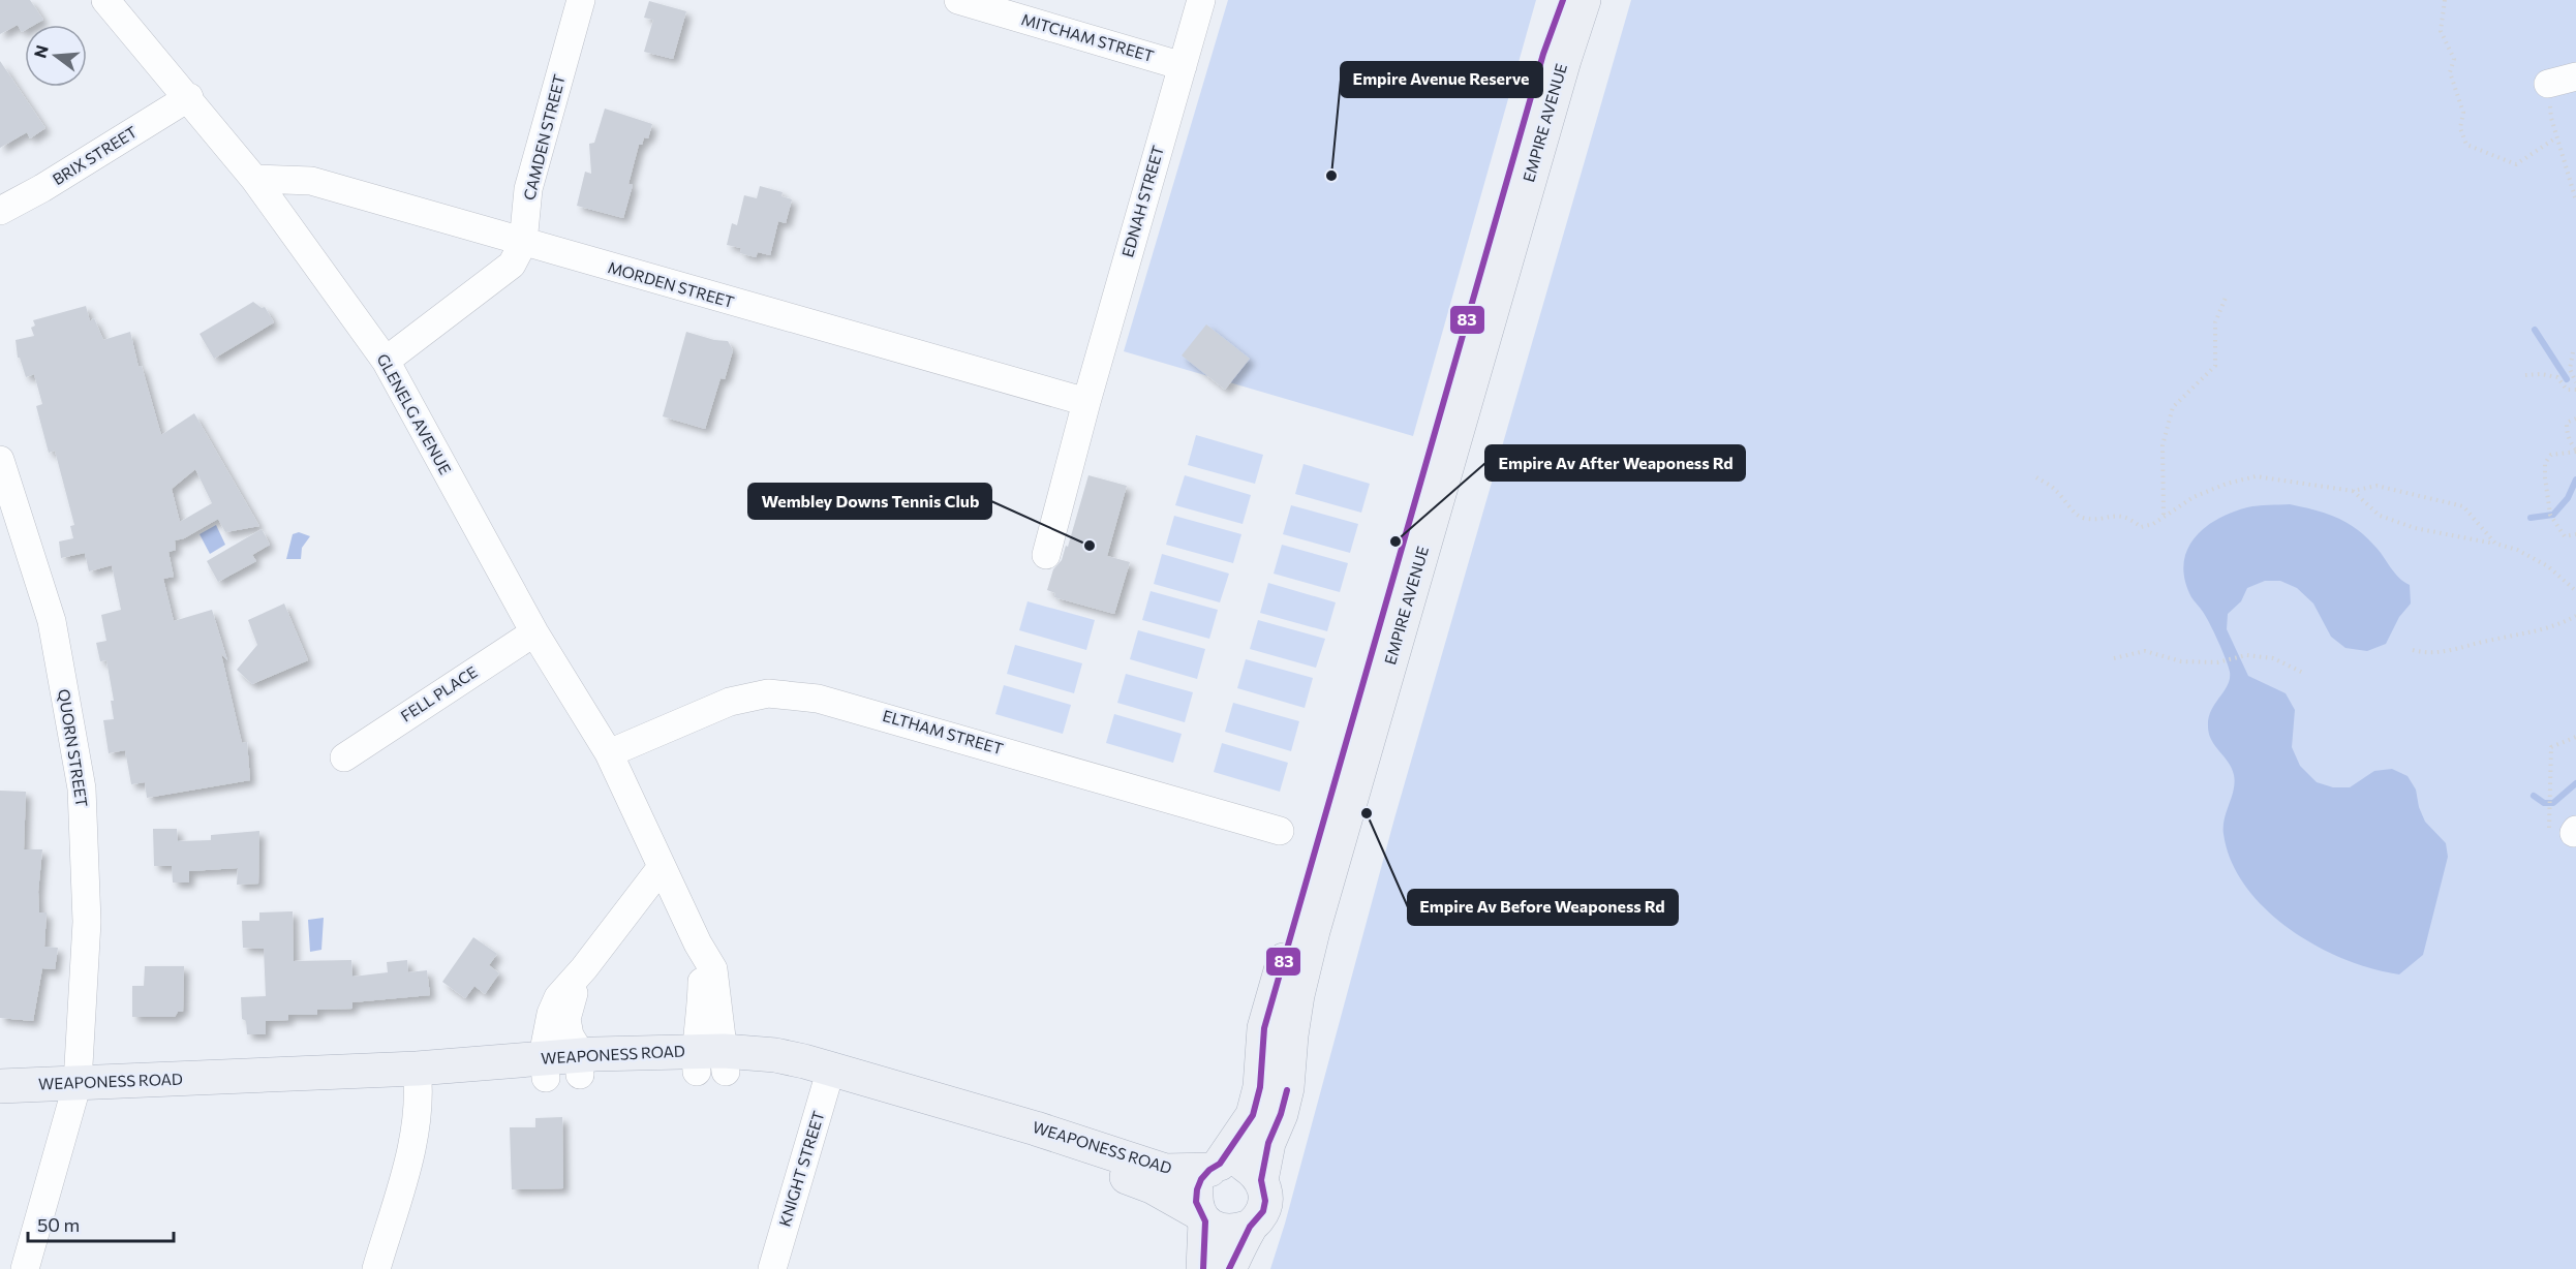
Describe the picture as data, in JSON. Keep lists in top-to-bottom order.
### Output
{
  "streets": {
    "main road": ["EMPIRE AVENUE", "WEAPONESS ROAD"],
    "street": [
      "MITCHAM STREET",
      "CAMDEN STREET",
      "BRIX STREET",
      "EDNAH STREET",
      "MORDEN STREET",
      "GLENELG AVENUE",
      "FELL PLACE",
      "ELTHAM STREET",
      "QUORN STREET",
      "KNIGHT STREET"
    ]
  },
  "crossings": [
    ["MITCHAM STREET", "EDNAH STREET"],
    ["EMPIRE AVENUE", "WEAPONESS ROAD"],
    ["CAMDEN STREET", "MORDEN STREET"],
    ["CAMDEN STREET", "GLENELG AVENUE"],
    ["BRIX STREET", "GLENELG AVENUE"],
    ["EDNAH STREET", "MORDEN STREET"],
    ["MORDEN STREET", "GLENELG AVENUE"],
    ["GLENELG AVENUE", "FELL PLACE"],
    ["GLENELG AVENUE", "ELTHAM STREET"],
    ["GLENELG AVENUE", "WEAPONESS ROAD"],
    ["QUORN STREET", "WEAPONESS ROAD"],
    ["WEAPONESS ROAD", "KNIGHT STREET"]
  ],
  "places": [
    "Empire Avenue Reserve",
    "Empire Av After Weaponess Rd",
    "Wembley Downs Tennis Club",
    "Empire Av Before Weaponess Rd"
  ],
  "lines": ["transit line 83"],
  "scale_bar": "50 m",
  "north": "left"
}
